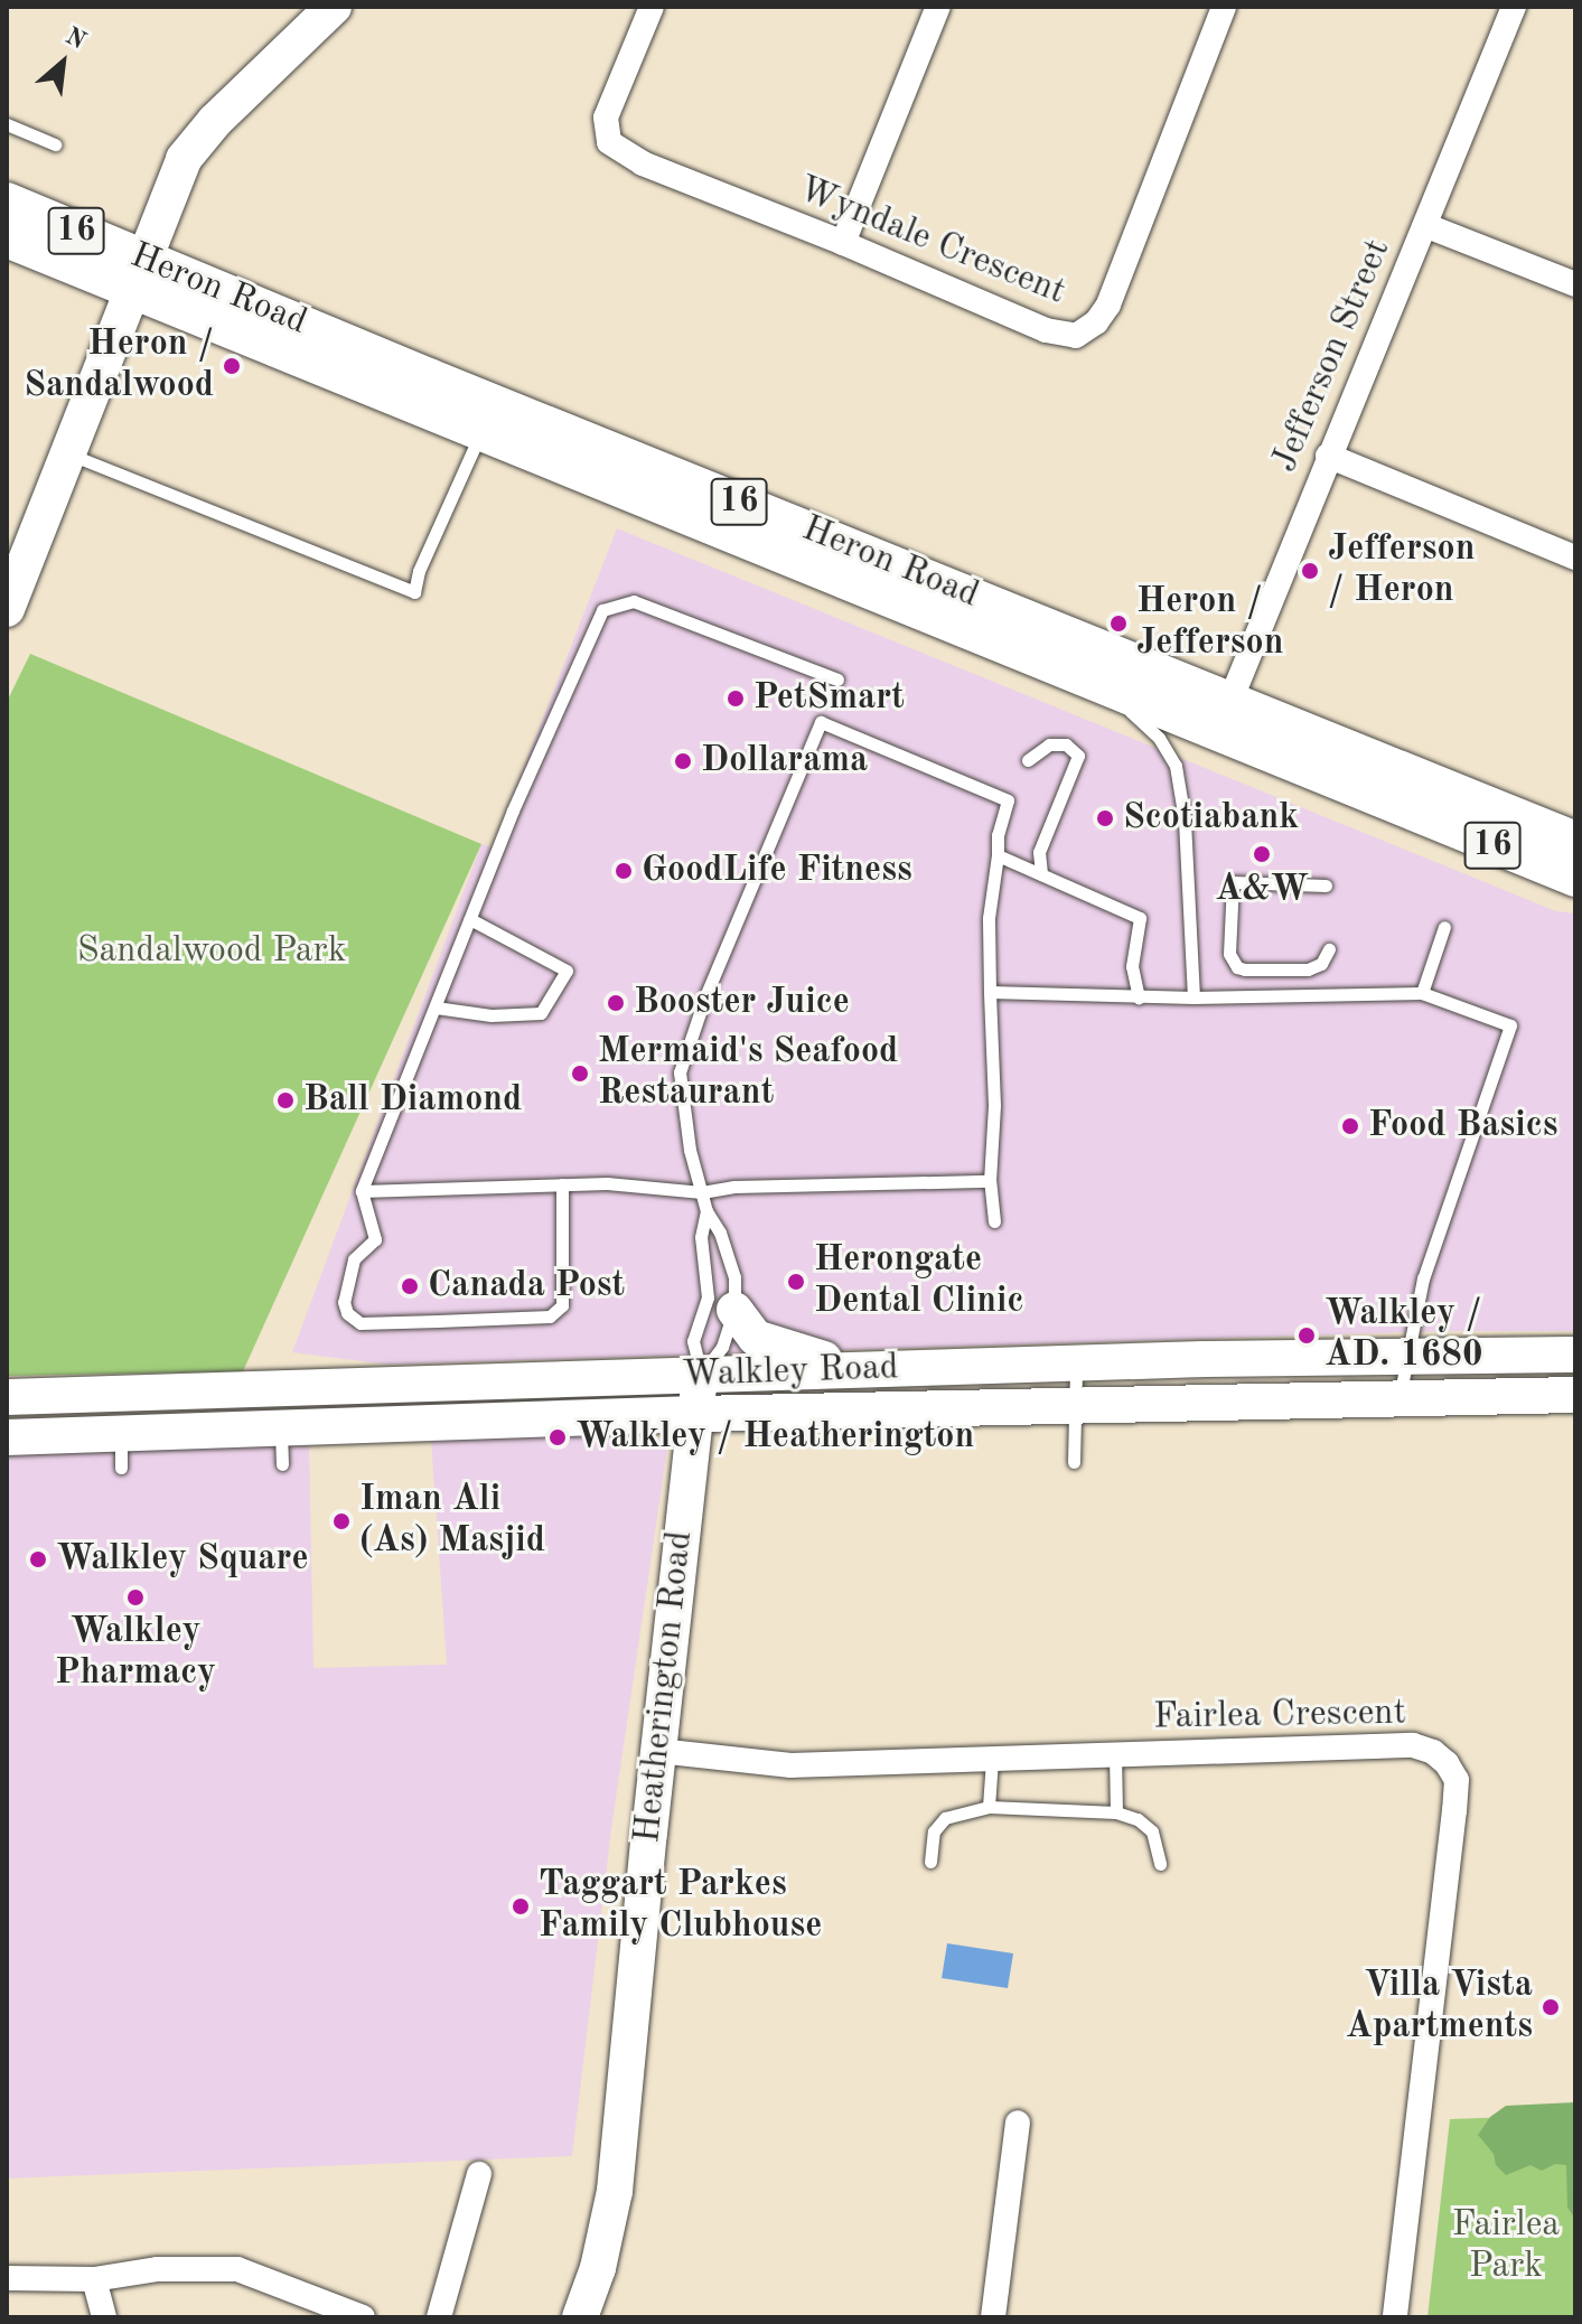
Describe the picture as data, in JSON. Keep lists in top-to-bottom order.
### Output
{
  "streets": {
    "main road": [
      "16",
      "Heron Road",
      "Walkley Road",
      "Heatherington Road"
    ],
    "street": ["Wyndale Crescent", "Jefferson Street", "Fairlea Crescent"]
  },
  "crossings": [
    ["Heron Road", "Jefferson Street"],
    ["Walkley Road", "Heatherington Road"],
    ["Heatherington Road", "Fairlea Crescent"]
  ],
  "parks": ["Sandalwood Park", "Fairlea Park"],
  "places": [
    "Heron / Sandalwood",
    "Jefferson / Heron",
    "Heron / Jefferson",
    "PetSmart",
    "Dollarama",
    "Scotiabank",
    "A&W",
    "GoodLife Fitness",
    "Booster Juice",
    "Mermaid's Seafood Restaurant",
    "Ball Diamond",
    "Food Basics",
    "Herongate Dental Clinic",
    "Canada Post",
    "Walkley / AD. 1680",
    "Walkley / Heatherington",
    "Iman Ali (As) Masjid",
    "Walkley Square",
    "Walkley Pharmacy",
    "Taggart Parkes Family Clubhouse",
    "Villa Vista Apartments"
  ],
  "north": "top right"
}
